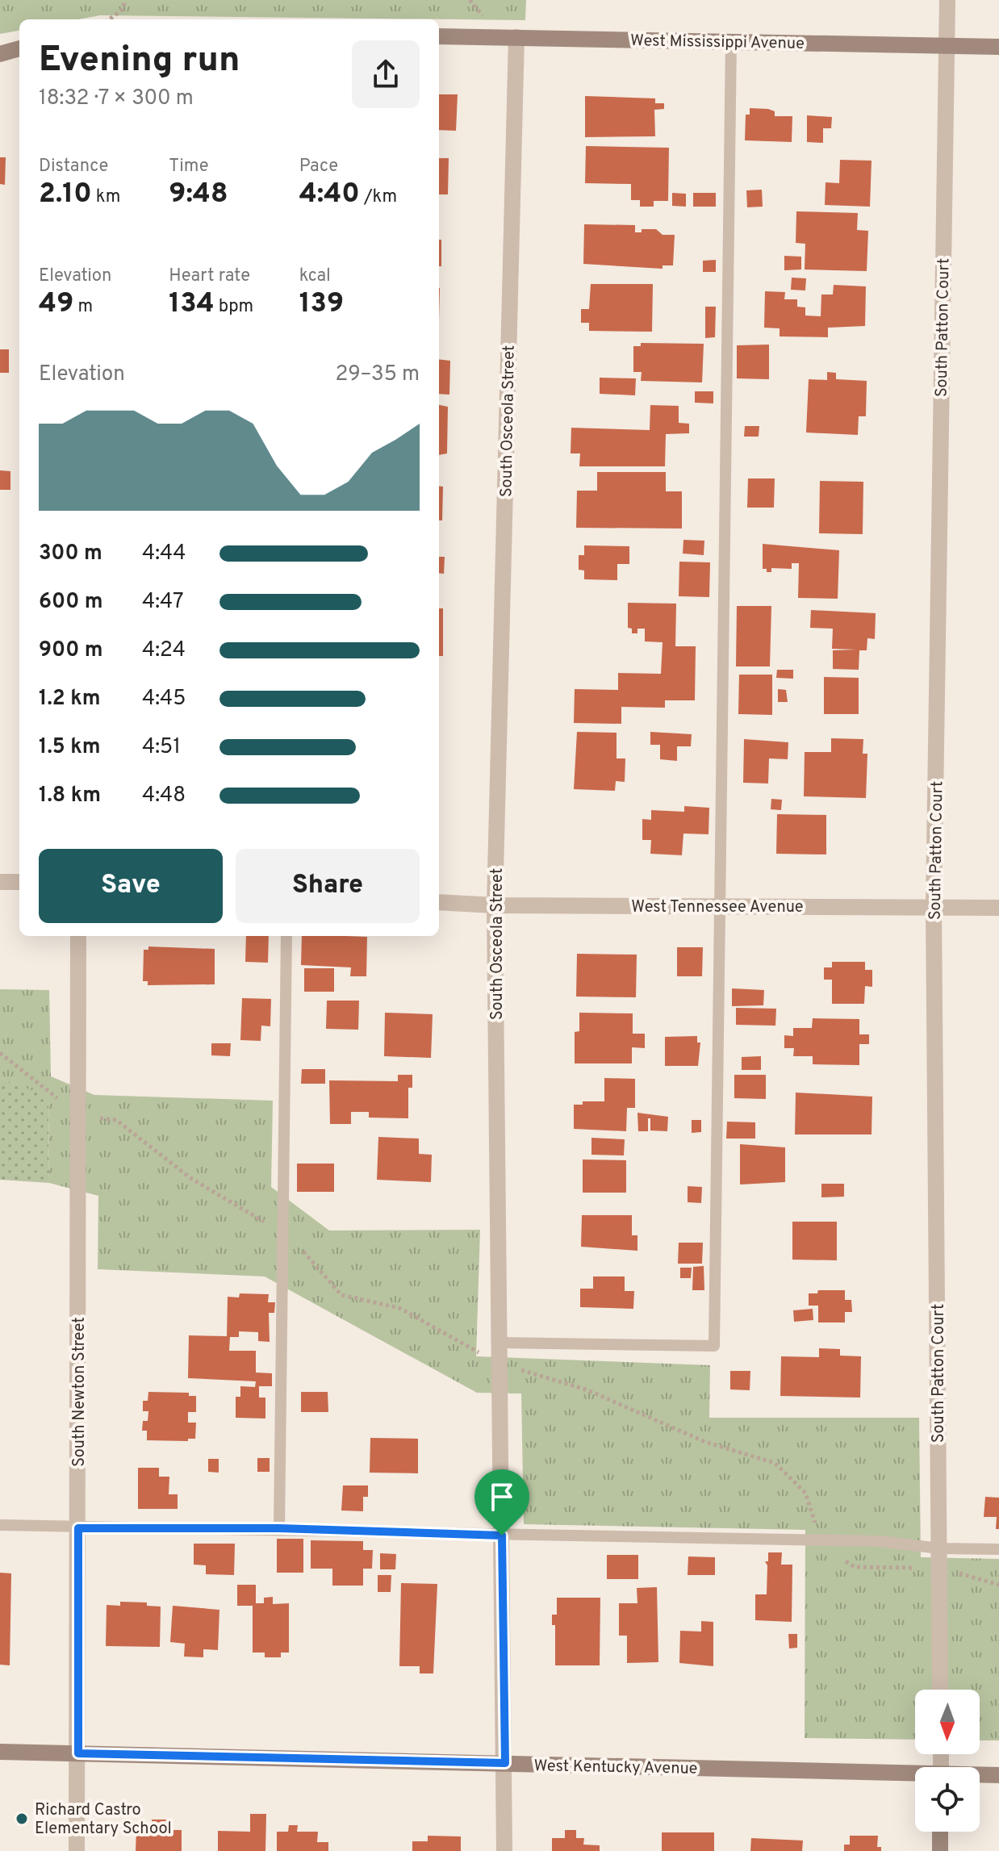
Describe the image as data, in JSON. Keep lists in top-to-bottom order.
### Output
{
  "streets": {
    "street": [
      "West Mississippi Avenue",
      "South Patton Court",
      "South Osceola Street",
      "West Tennessee Avenue",
      "South Newton Street",
      "West Kentucky Avenue"
    ]
  },
  "crossings": [
    ["West Mississippi Avenue", "South Patton Court"],
    ["West Mississippi Avenue", "South Osceola Street"],
    ["South Patton Court", "West Tennessee Avenue"],
    ["South Osceola Street", "West Tennessee Avenue"],
    ["South Osceola Street", "West Kentucky Avenue"],
    ["South Newton Street", "West Kentucky Avenue"]
  ],
  "places": ["Richard Castro Elementary School"],
  "north": "bottom",
  "page": {
    "heading": ["Evening run", "18:32 · 7 × 300 m"],
    "stats": [
      ["Distance", "2.10 km"],
      ["Time", "9:48"],
      ["Pace", "4:40 /km"],
      ["Elevation", "49 m"],
      ["Heart rate", "134 bpm"],
      ["kcal", "139"]
    ],
    "chart": ["Elevation", "29–35 m"],
    "list": [
      {
        "name": "300 m",
        "note": "4:44"
      },
      {
        "name": "600 m",
        "note": "4:47"
      },
      {
        "name": "900 m",
        "note": "4:24"
      },
      {
        "name": "1.2 km",
        "note": "4:45"
      },
      {
        "name": "1.5 km",
        "note": "4:51"
      },
      {
        "name": "1.8 km",
        "note": "4:48"
      }
    ],
    "buttons": ["Save", "Share"]
  }
}
